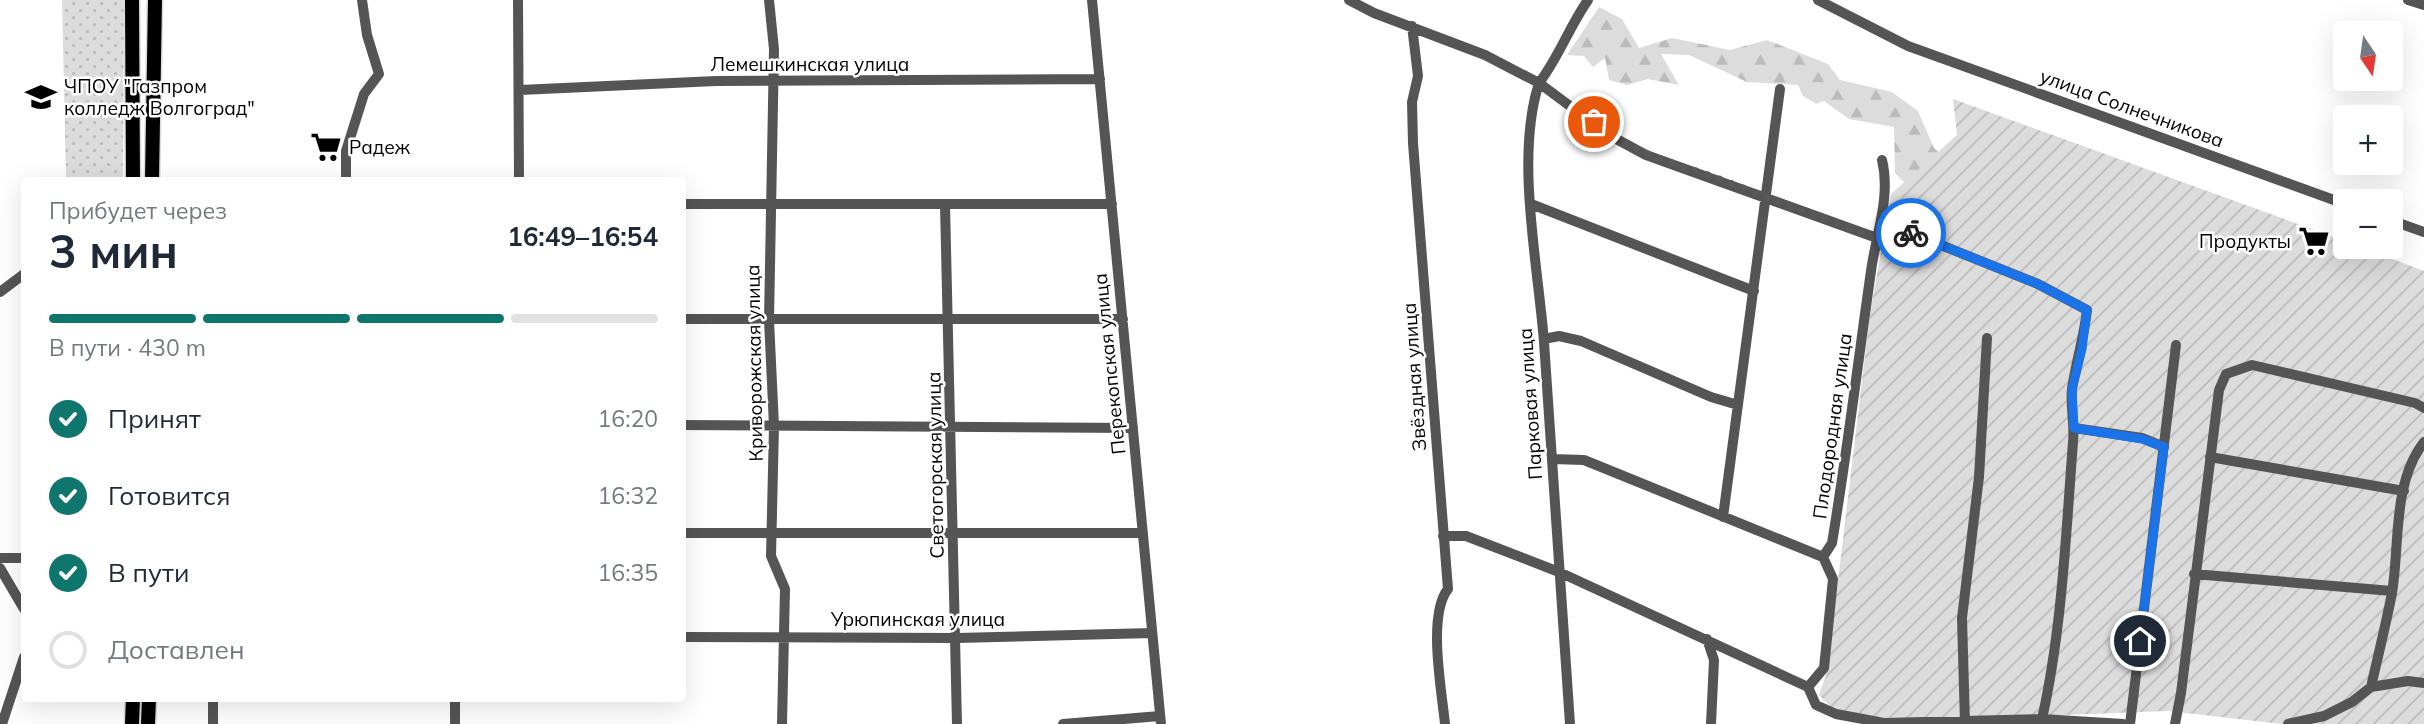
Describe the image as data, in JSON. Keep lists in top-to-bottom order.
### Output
{
  "streets": {
    "street": [
      "Лемешкинская улица",
      "улица Солнечникова",
      "Криворожская улица",
      "Перекопская улица",
      "Звёздная улица",
      "Парковая улица",
      "Плодородная улица",
      "Светогорская улица",
      "Урюпинская улица"
    ]
  },
  "crossings": [
    ["Лемешкинская улица", "Криворожская улица"],
    ["Лемешкинская улица", "Перекопская улица"],
    ["Криворожская улица", "Урюпинская улица"],
    ["Перекопская улица", "Урюпинская улица"],
    ["Светогорская улица", "Урюпинская улица"]
  ],
  "places": {
    "school or university": ["ЧПОУ \"Газпром колледж Волгоград\""],
    "supermarket": ["Радеж", "Продукты"]
  },
  "north": "bottom",
  "page": {
    "map_buttons": ["+", "−"],
    "heading": ["3 мин", "Прибудет через", "16:49–16:54"],
    "bar": "В пути · 430 m",
    "list": [
      ["Принят", "16:20"],
      ["Готовится", "16:32"],
      ["В пути", "16:35"],
      "Доставлен"
    ]
  }
}
